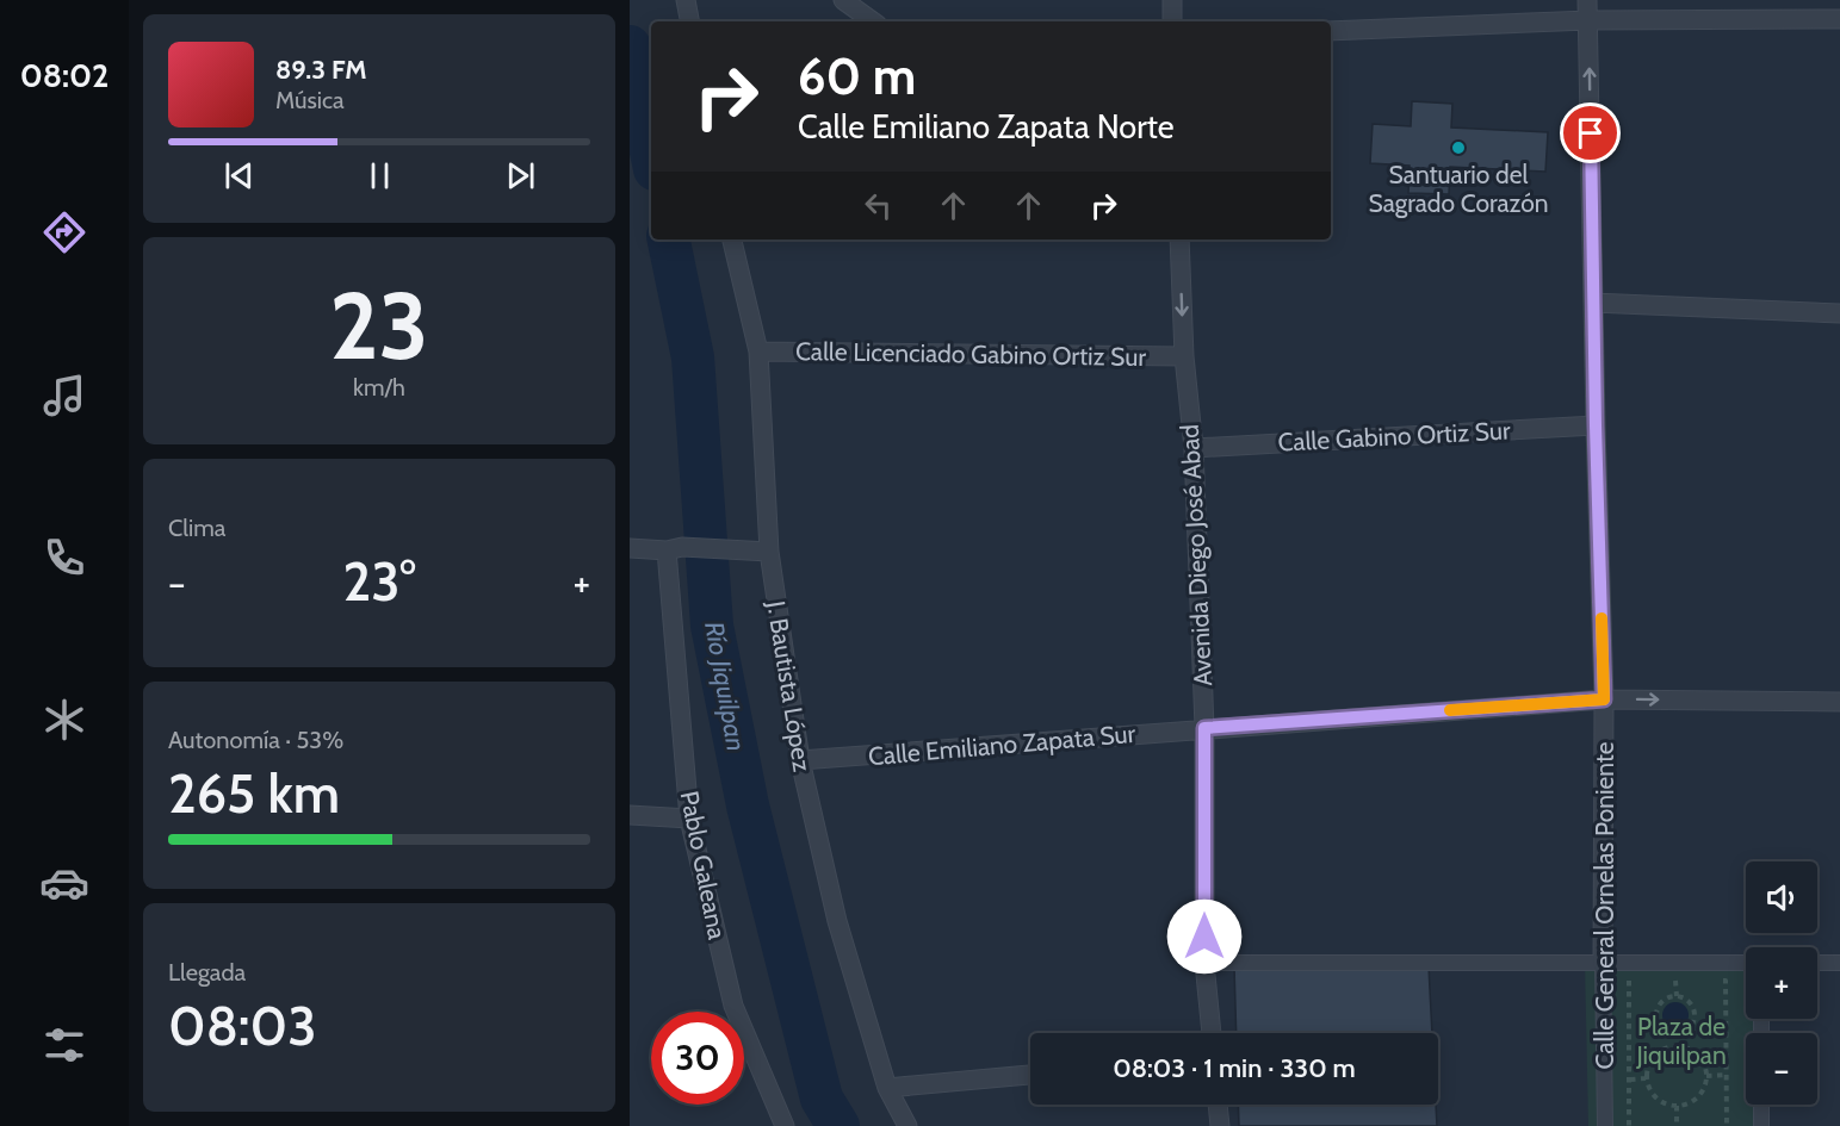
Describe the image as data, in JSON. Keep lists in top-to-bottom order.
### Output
{
  "streets": {
    "street": [
      "Calle Licenciado Gabino Ortiz Sur",
      "Calle Gabino Ortiz Sur",
      "Avenida Diego José Abad",
      "J. Bautista López",
      "Calle Emiliano Zapata Sur",
      "Pablo Galeana",
      "Calle General Ornelas Poniente"
    ]
  },
  "crossings": [
    ["Calle Licenciado Gabino Ortiz Sur", "Avenida Diego José Abad"],
    ["Calle Licenciado Gabino Ortiz Sur", "J. Bautista López"],
    ["Calle Gabino Ortiz Sur", "Avenida Diego José Abad"],
    ["Calle Gabino Ortiz Sur", "Calle General Ornelas Poniente"],
    ["Avenida Diego José Abad", "Calle Emiliano Zapata Sur"],
    ["J. Bautista López", "Calle Emiliano Zapata Sur"],
    ["Calle Emiliano Zapata Sur", "Calle General Ornelas Poniente"]
  ],
  "water": ["Río Jiquilpan"],
  "parks": ["Plaza de Jiquilpan"],
  "places": ["Santuario del Sagrado Corazón"],
  "page": {
    "tabs": "08:02",
    "turn": ["60 m", "Calle Emiliano Zapata Norte"],
    "song": ["89.3 FM", "Música"],
    "tile": [
      ["23", "km/h"],
      "Clima",
      ["Autonomía · 53%", "265 km"],
      ["Llegada", "08:03"]
    ],
    "heat": ["−", "23°", "+"],
    "map_buttons": ["+", "−"],
    "limit": "30",
    "trip": "08:03 · 1 min · 330 m"
  }
}
